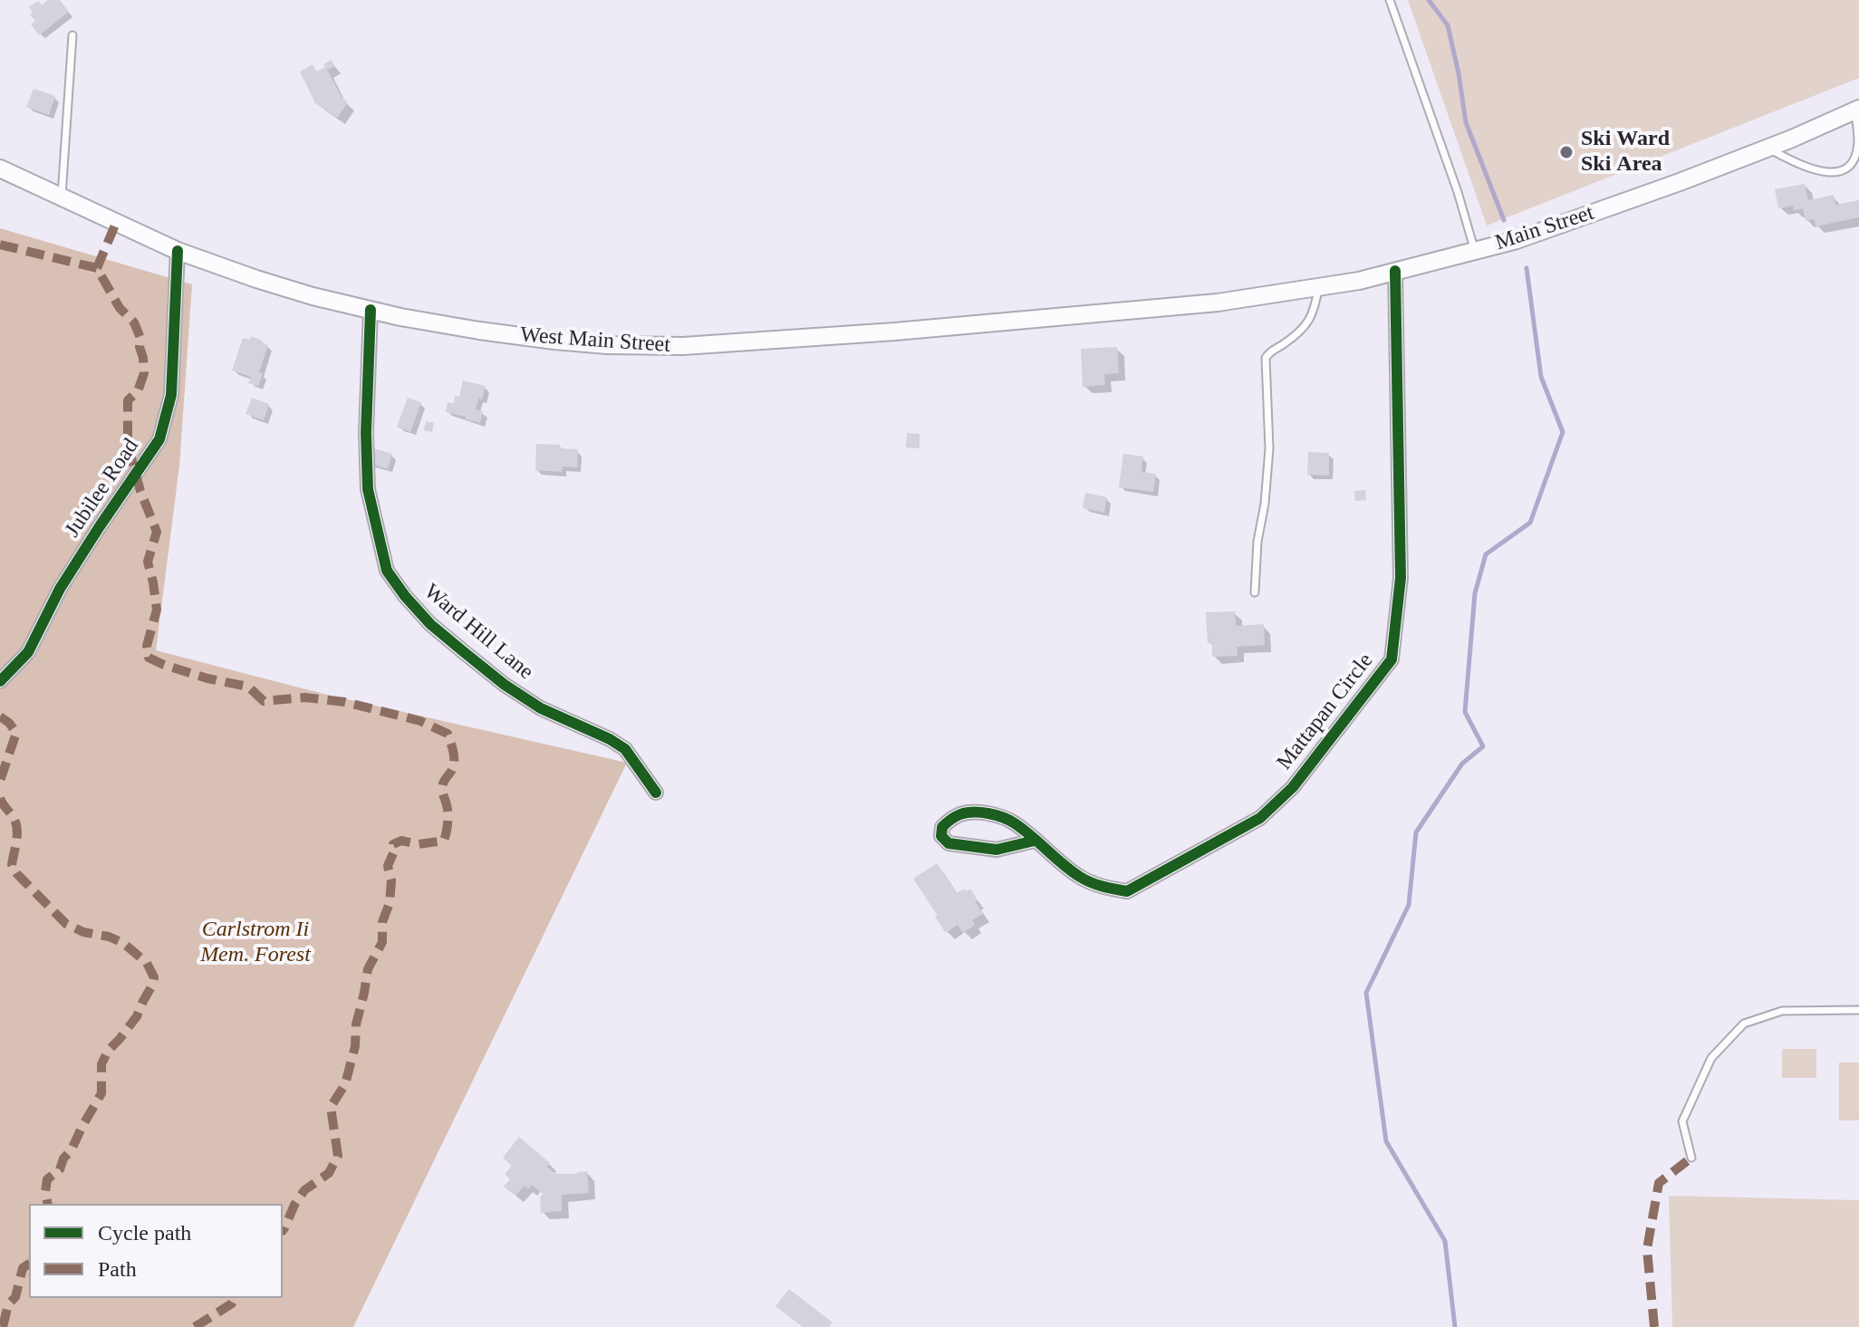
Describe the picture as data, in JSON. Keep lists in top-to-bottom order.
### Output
{
  "streets": {
    "main road": ["Main Street", "West Main Street"],
    "street": ["Jubilee Road", "Ward Hill Lane", "Mattapan Circle"]
  },
  "crossings": [
    ["Main Street", "West Main Street"],
    ["Main Street", "Mattapan Circle"],
    ["West Main Street", "Jubilee Road"],
    ["West Main Street", "Ward Hill Lane"]
  ],
  "parks": ["Carlstrom Ii Mem. Forest"],
  "places": ["Ski Ward Ski Area"],
  "legend": ["Cycle path", "Path"]
}
